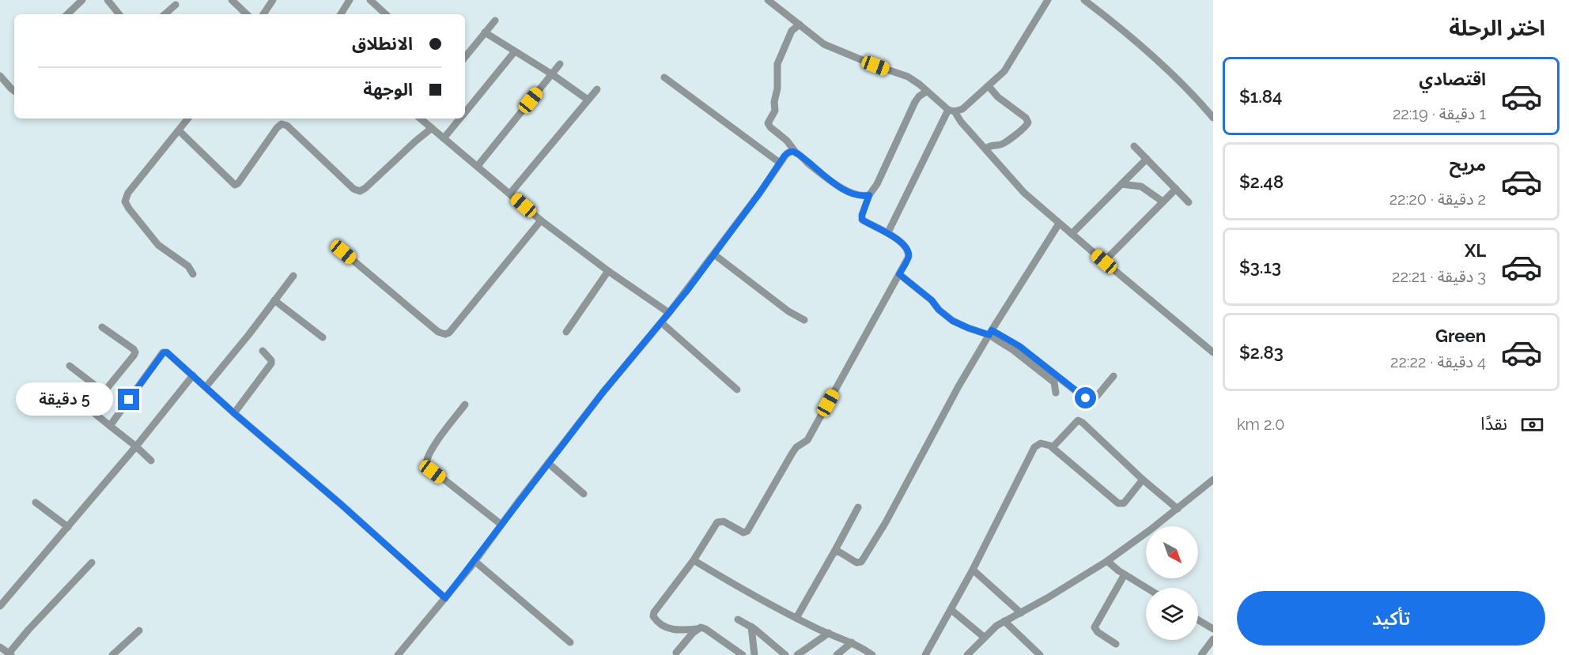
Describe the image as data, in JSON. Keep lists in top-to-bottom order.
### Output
{
  "north": "bottom right",
  "page": {
    "heading": "اختر الرحلة",
    "banner": ["الانطلاق", "الوجهة"],
    "list": [
      {
        "name": "اقتصادي",
        "note": "1 دقيقة · 22:19",
        "value": "$1.84"
      },
      {
        "name": "مريح",
        "note": "2 دقيقة · 22:20",
        "value": "$2.48"
      },
      {
        "name": "XL",
        "note": "3 دقيقة · 22:21",
        "value": "$3.13"
      },
      {
        "name": "Green",
        "note": "4 دقيقة · 22:22",
        "value": "$2.83"
      }
    ],
    "bubble": "5 دقيقة",
    "pay": ["نقدًا", "2.0 km"],
    "buttons": "تأكيد"
  }
}
